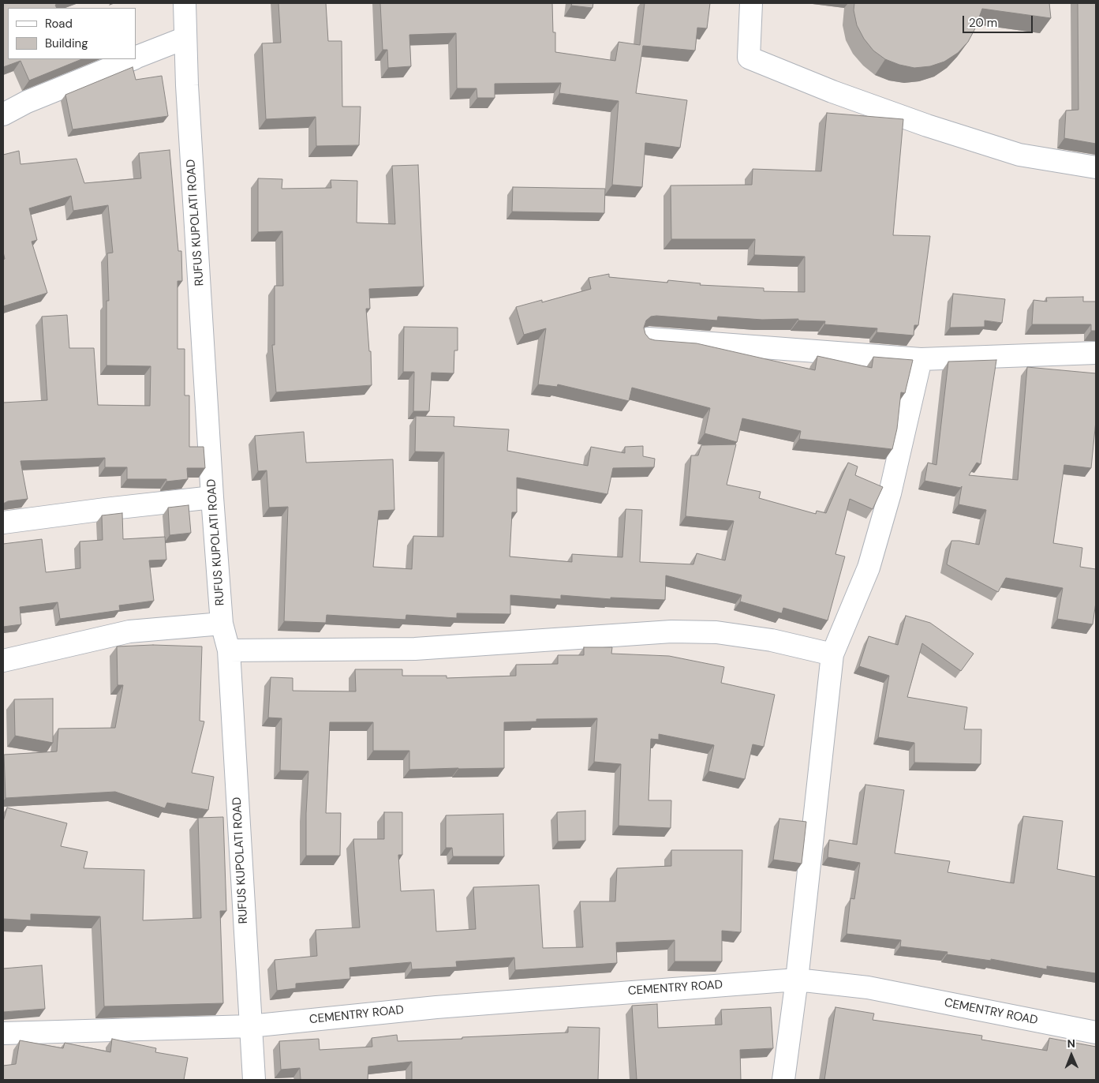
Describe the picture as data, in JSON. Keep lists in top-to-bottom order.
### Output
{
  "streets": {
    "street": ["RUFUS KUPOLATI ROAD", "CEMENTRY ROAD"]
  },
  "crossings": [
    ["RUFUS KUPOLATI ROAD", "CEMENTRY ROAD"]
  ],
  "legend": ["Road", "Building"],
  "scale_bar": "20 m",
  "north": "top"
}
